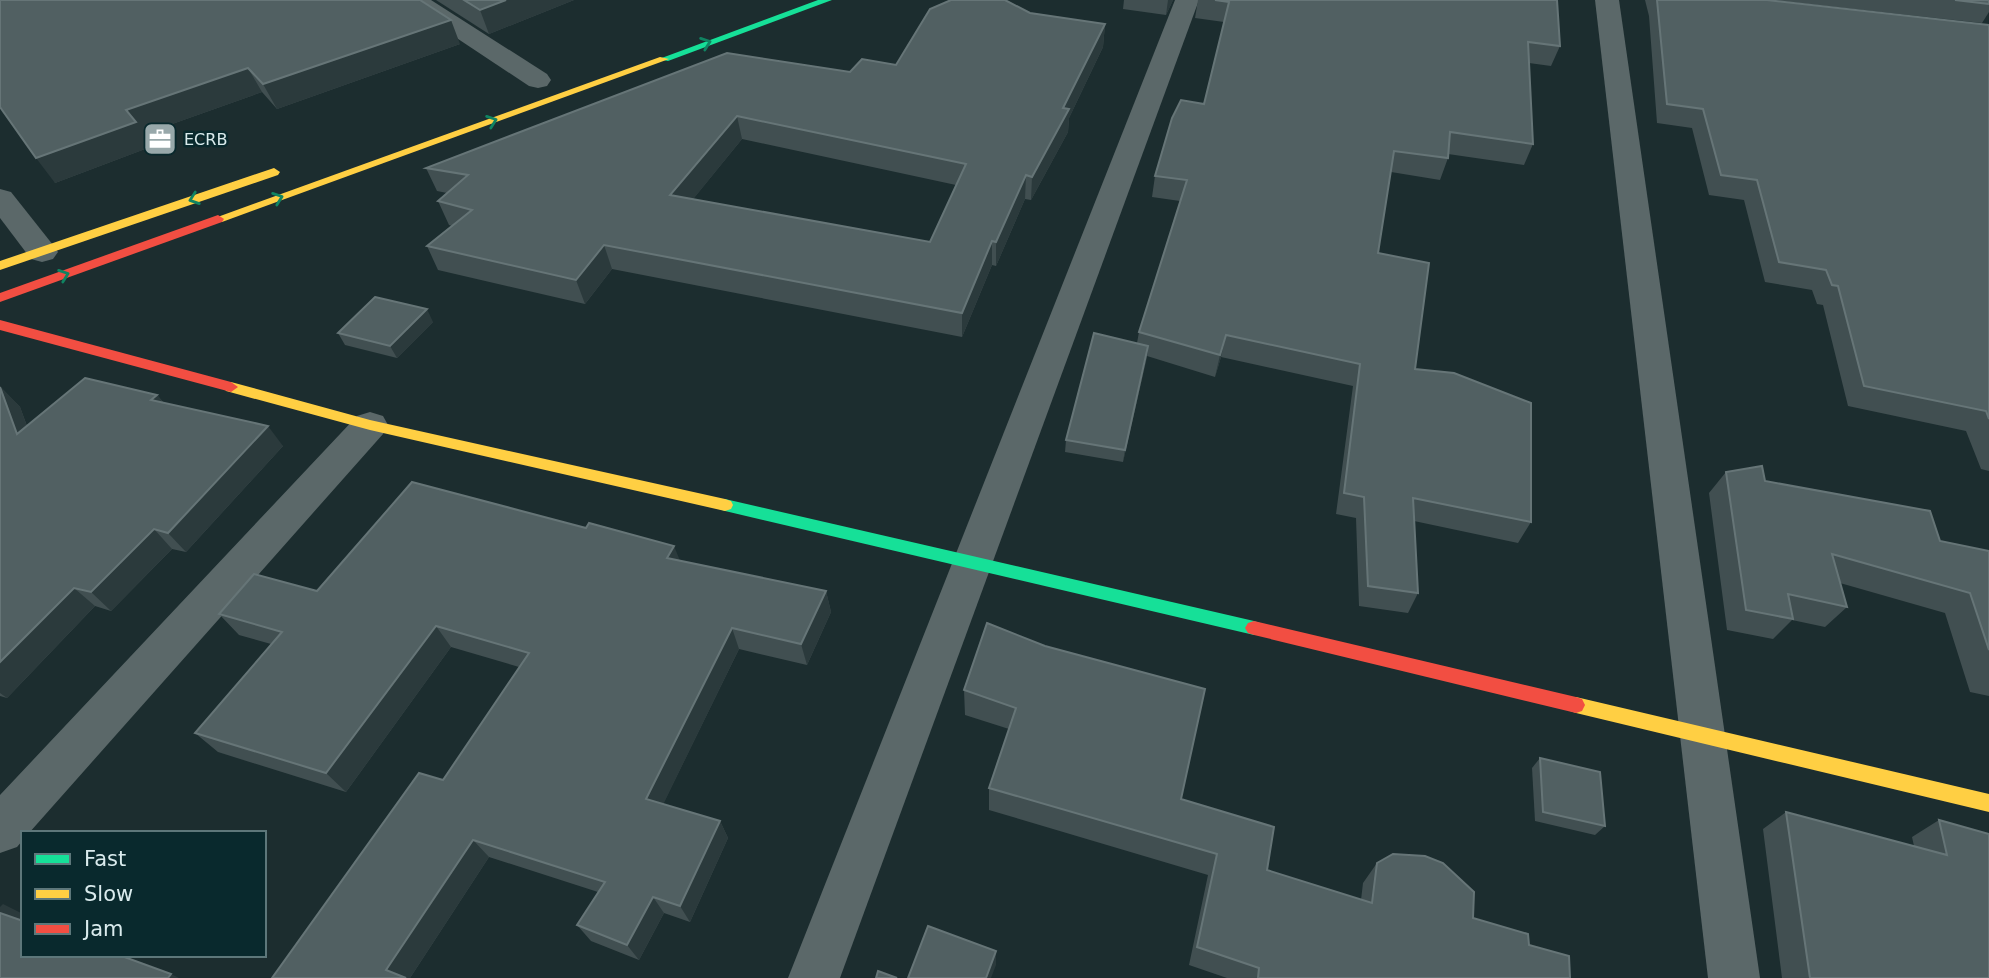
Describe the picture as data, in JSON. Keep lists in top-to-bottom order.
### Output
{
  "places": {
    "office": ["ECRB"]
  },
  "legend": ["Fast", "Slow", "Jam"]
}
